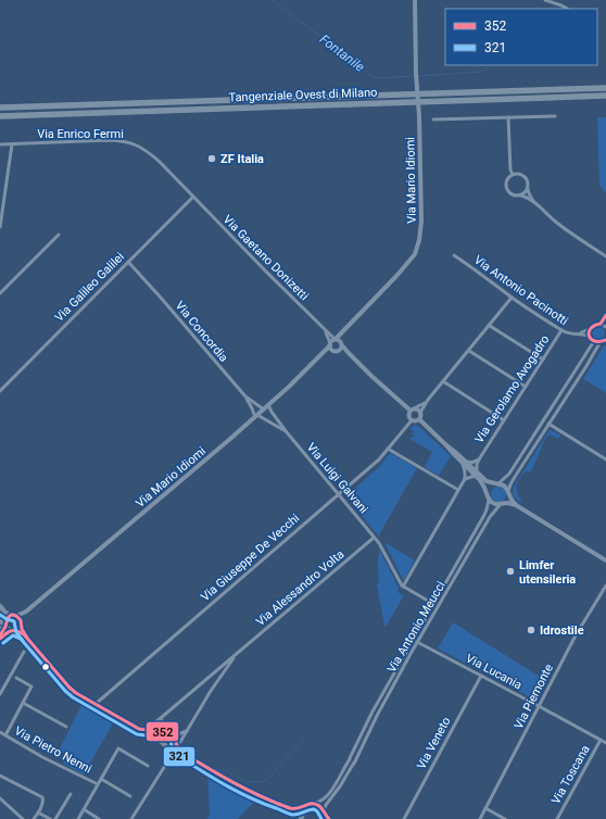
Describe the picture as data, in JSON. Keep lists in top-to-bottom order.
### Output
{
  "streets": {
    "highway": ["Tangenziale Ovest di Milano"],
    "street": [
      "Via Enrico Fermi",
      "Via Mario Idiomi",
      "Via Gaetano Donizetti",
      "Via Galileo Galilei",
      "Via Antonio Pacinotti",
      "Via Concordia",
      "Via Gerolamo Avogadro",
      "Via Luigi Galvani",
      "Via Giuseppe De Vecchi",
      "Via Alessandro Volta",
      "Via Antonio Meucci",
      "Via Lucania",
      "Via Piemonte",
      "Via Veneto",
      "Via Pietro Nenni",
      "Via Toscana"
    ]
  },
  "crossings": [
    ["Via Enrico Fermi", "Via Gaetano Donizetti"],
    ["Via Enrico Fermi", "Via Galileo Galilei"],
    ["Via Mario Idiomi", "Via Gaetano Donizetti"],
    ["Via Mario Idiomi", "Via Concordia"],
    ["Via Mario Idiomi", "Via Luigi Galvani"],
    ["Via Gaetano Donizetti", "Via Galileo Galilei"],
    ["Via Galileo Galilei", "Via Concordia"],
    ["Via Antonio Pacinotti", "Via Gerolamo Avogadro"],
    ["Via Luigi Galvani", "Via Giuseppe De Vecchi"],
    ["Via Luigi Galvani", "Via Alessandro Volta"],
    ["Via Antonio Meucci", "Via Lucania"],
    ["Via Lucania", "Via Piemonte"],
    ["Via Lucania", "Via Veneto"],
    ["Via Lucania", "Via Toscana"]
  ],
  "water": ["Fontanile"],
  "places": ["ZF Italia", "Limfer utensileria", "Idrostile"],
  "lines": ["transit line 352", "transit line 321"],
  "legend": ["352", "321"]
}
